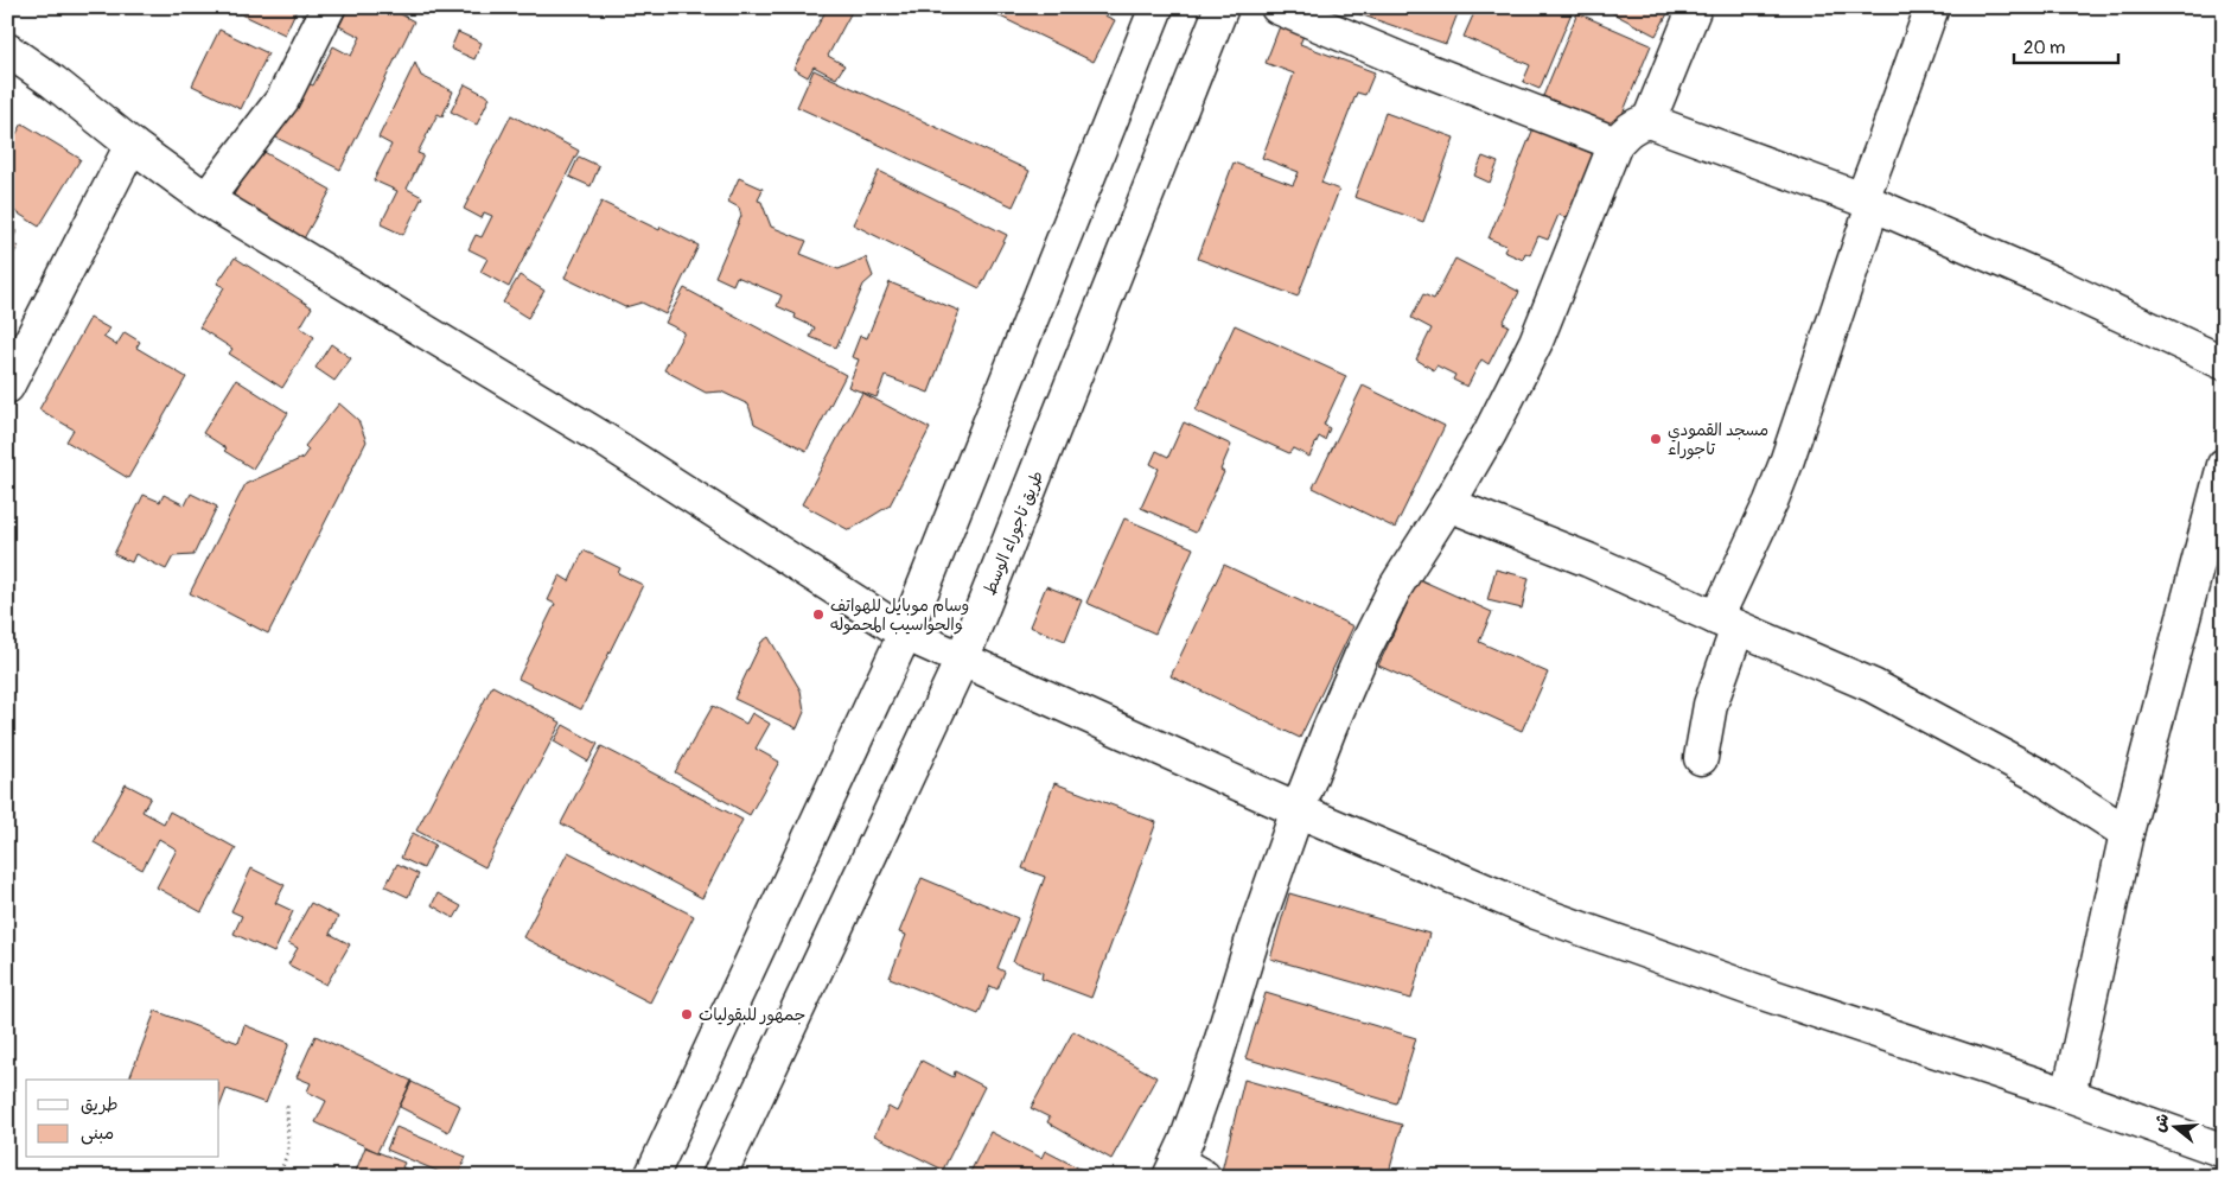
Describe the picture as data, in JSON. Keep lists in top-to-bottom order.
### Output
{
  "streets": {
    "street": ["طريق تاجوراء الوسط"]
  },
  "places": ["مسجد القمودي تاجوراء", "وسام موبايل للهواتف والحواسيب المحموله", "جمهور للبقوليات"],
  "legend": ["طريق", "مبنى"],
  "scale_bar": "20 m",
  "north": "left"
}
